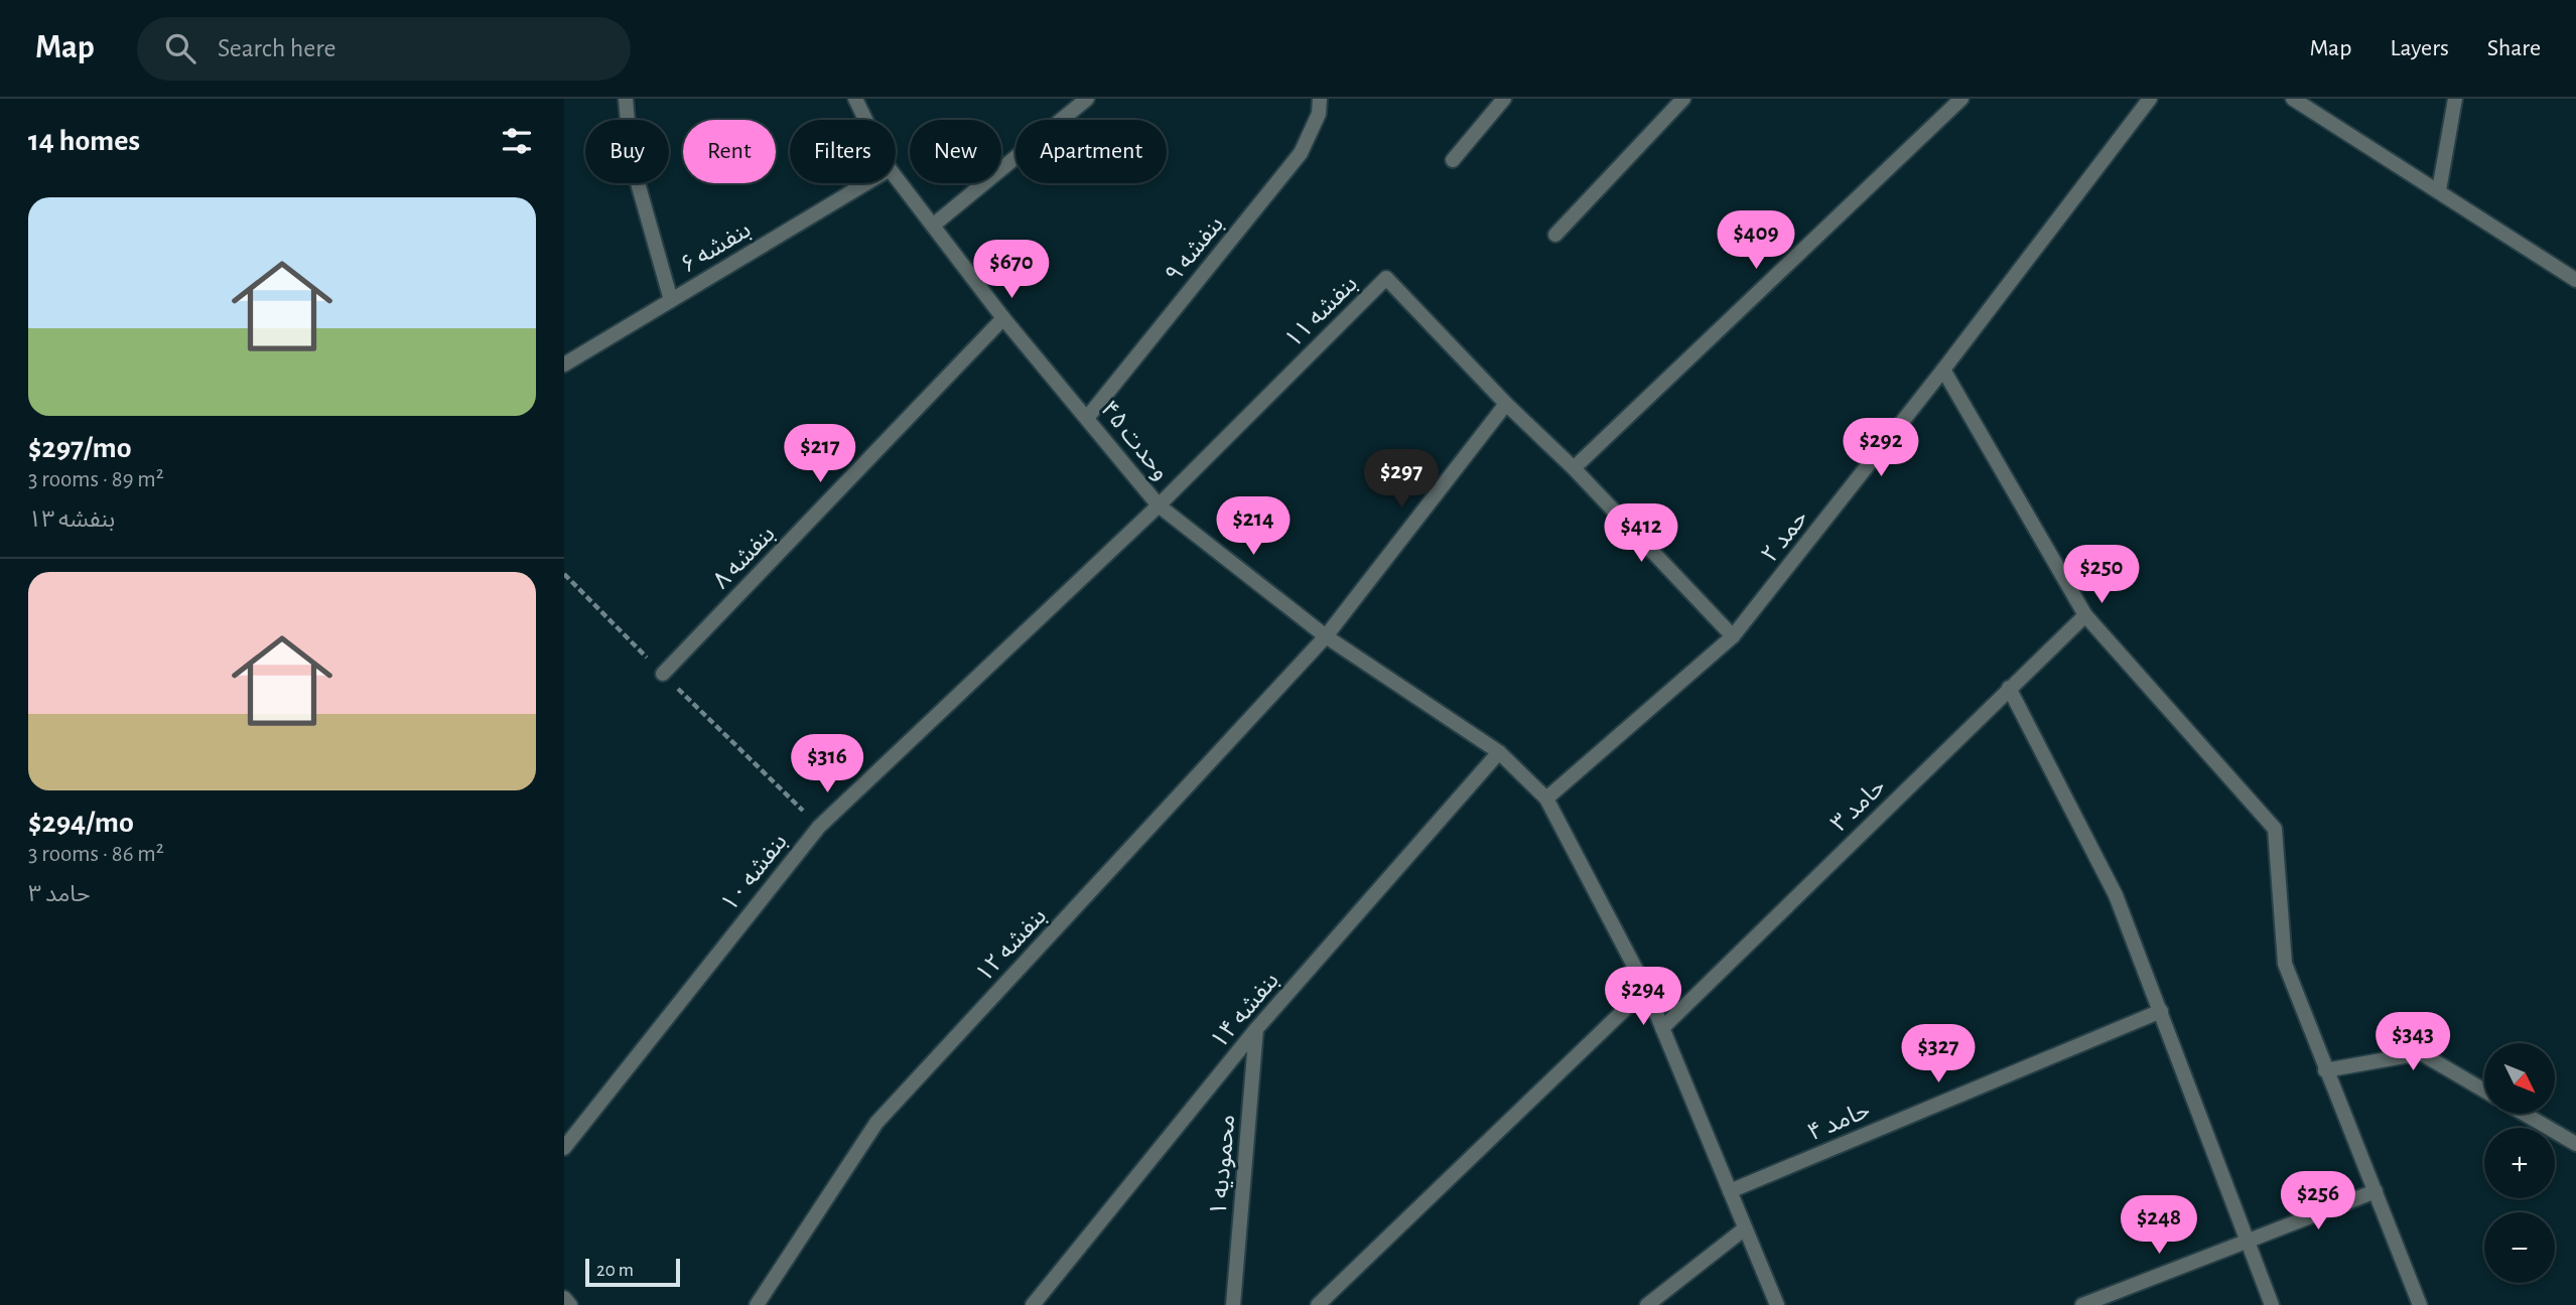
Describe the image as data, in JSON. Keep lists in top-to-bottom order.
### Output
{
  "streets": {
    "street": [
      "بنفشه ۶",
      "بنفشه ۹",
      "بنفشه ۱۱",
      "وحدت ۴۵",
      "حمد ۲",
      "بنفشه ۸",
      "حامد ۳",
      "بنفشه ۱۰",
      "بنفشه ۱۲",
      "بنفشه ۱۴",
      "حامد ۴",
      "محمودیه ۱"
    ]
  },
  "crossings": [
    ["بنفشه ۹", "وحدت ۴۵"],
    ["بنفشه ۱۱", "وحدت ۴۵"],
    ["بنفشه ۱۱", "حمد ۲"],
    ["بنفشه ۱۱", "بنفشه ۱۰"],
    ["بنفشه ۱۱", "بنفشه ۱۲"],
    ["وحدت ۴۵", "حمد ۲"],
    ["وحدت ۴۵", "بنفشه ۸"],
    ["وحدت ۴۵", "حامد ۳"],
    ["وحدت ۴۵", "بنفشه ۱۰"],
    ["وحدت ۴۵", "بنفشه ۱۲"],
    ["وحدت ۴۵", "بنفشه ۱۴"],
    ["وحدت ۴۵", "حامد ۴"],
    ["بنفشه ۱۴", "محمودیه ۱"]
  ],
  "scale_bar": "20 m",
  "north": "bottom right",
  "page": {
    "header": "Map",
    "search": "Search here",
    "nav": ["Map", "Layers", "Share"],
    "heading": "14 homes",
    "chip": [
      "Buy",
      "Rent",
      "Filters",
      "New",
      "Apartment"
    ],
    "list": [
      {
        "name": "$297/mo",
        "note": "3 rooms · 89 m² · بنفشه ۱۳"
      },
      {
        "name": "$294/mo",
        "note": "3 rooms · 86 m² · حامد ۳"
      }
    ],
    "price": [
      "$409",
      "$670",
      "$292",
      "$217",
      "$297",
      "$214",
      "$412",
      "$250",
      "$316",
      "$294",
      "$343",
      "$327",
      "$256",
      "$248"
    ],
    "map_buttons": ["+", "−"],
    "scale": "20 m"
  }
}
